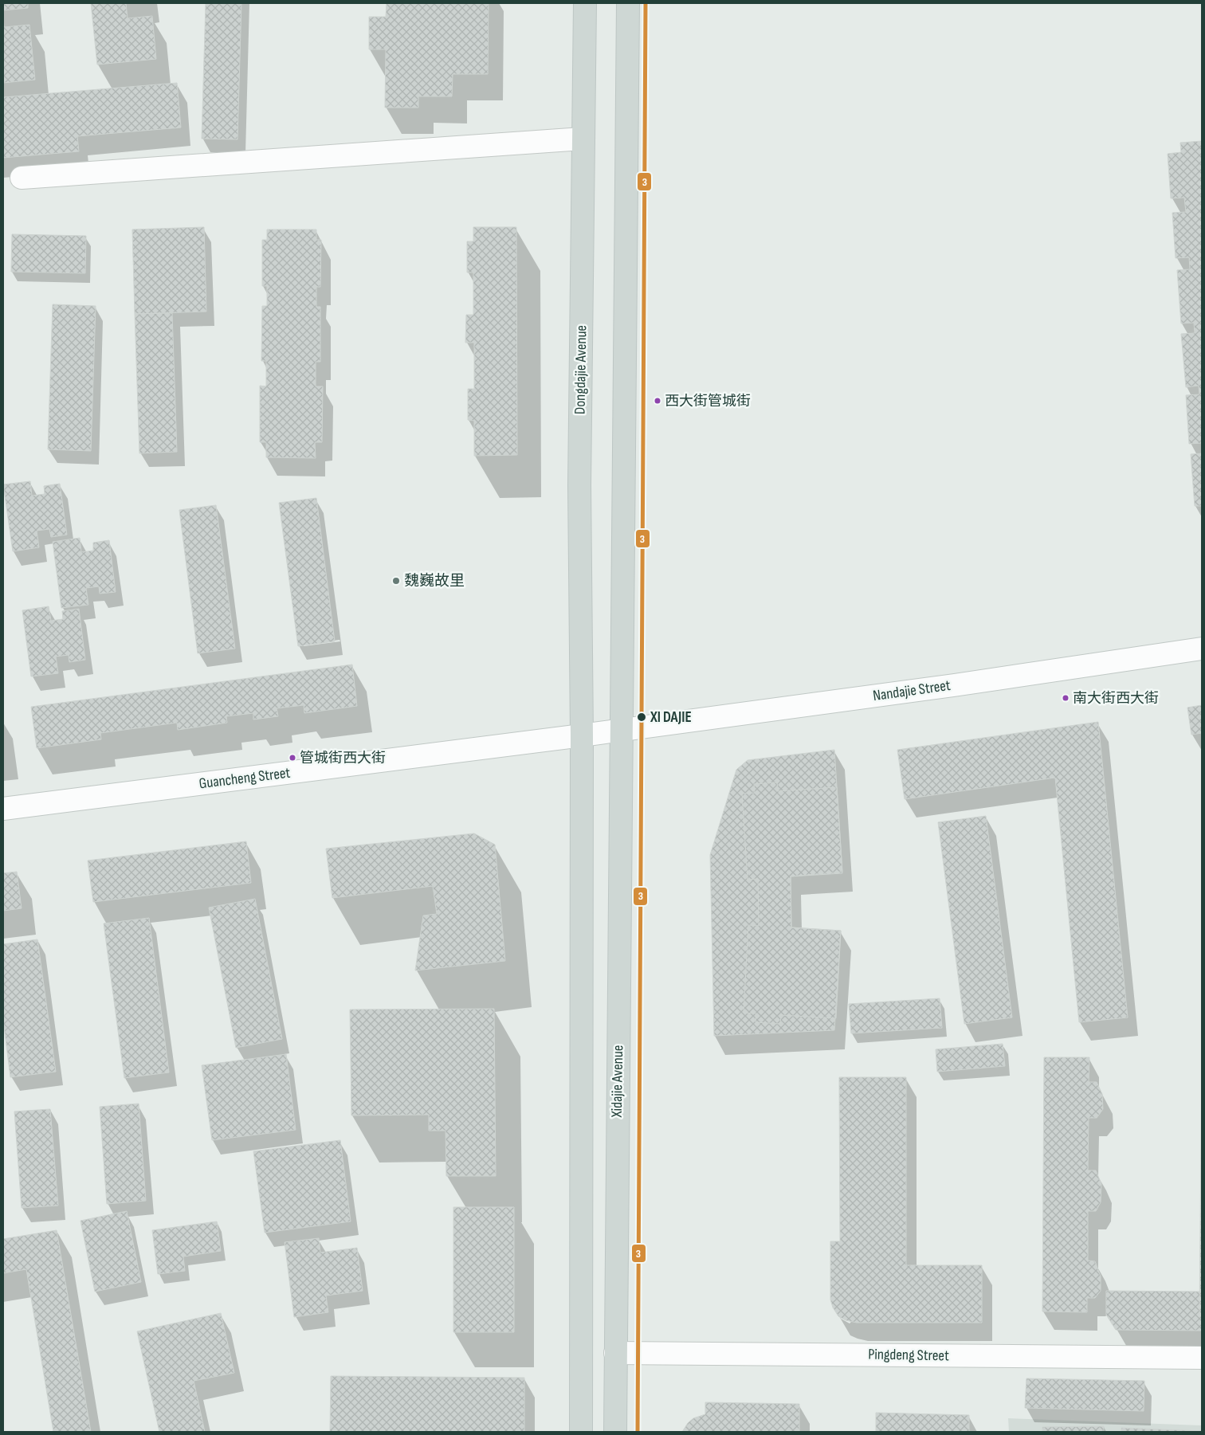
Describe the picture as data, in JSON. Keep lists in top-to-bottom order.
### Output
{
  "streets": {
    "main road": ["Dongdajie Avenue", "Xidajie Avenue"],
    "street": ["Nandajie Street", "Guancheng Street", "Pingdeng Street"]
  },
  "crossings": [
    ["Dongdajie Avenue", "Nandajie Street"],
    ["Dongdajie Avenue", "Guancheng Street"],
    ["Nandajie Street", "Guancheng Street"],
    ["Nandajie Street", "Xidajie Avenue"],
    ["Xidajie Avenue", "Pingdeng Street"]
  ],
  "places": [
    "西大街管城街",
    "魏巍故里",
    "南大街西大街",
    "XI DAJIE",
    "管城街西大街"
  ],
  "lines": ["transit line 3"]
}
